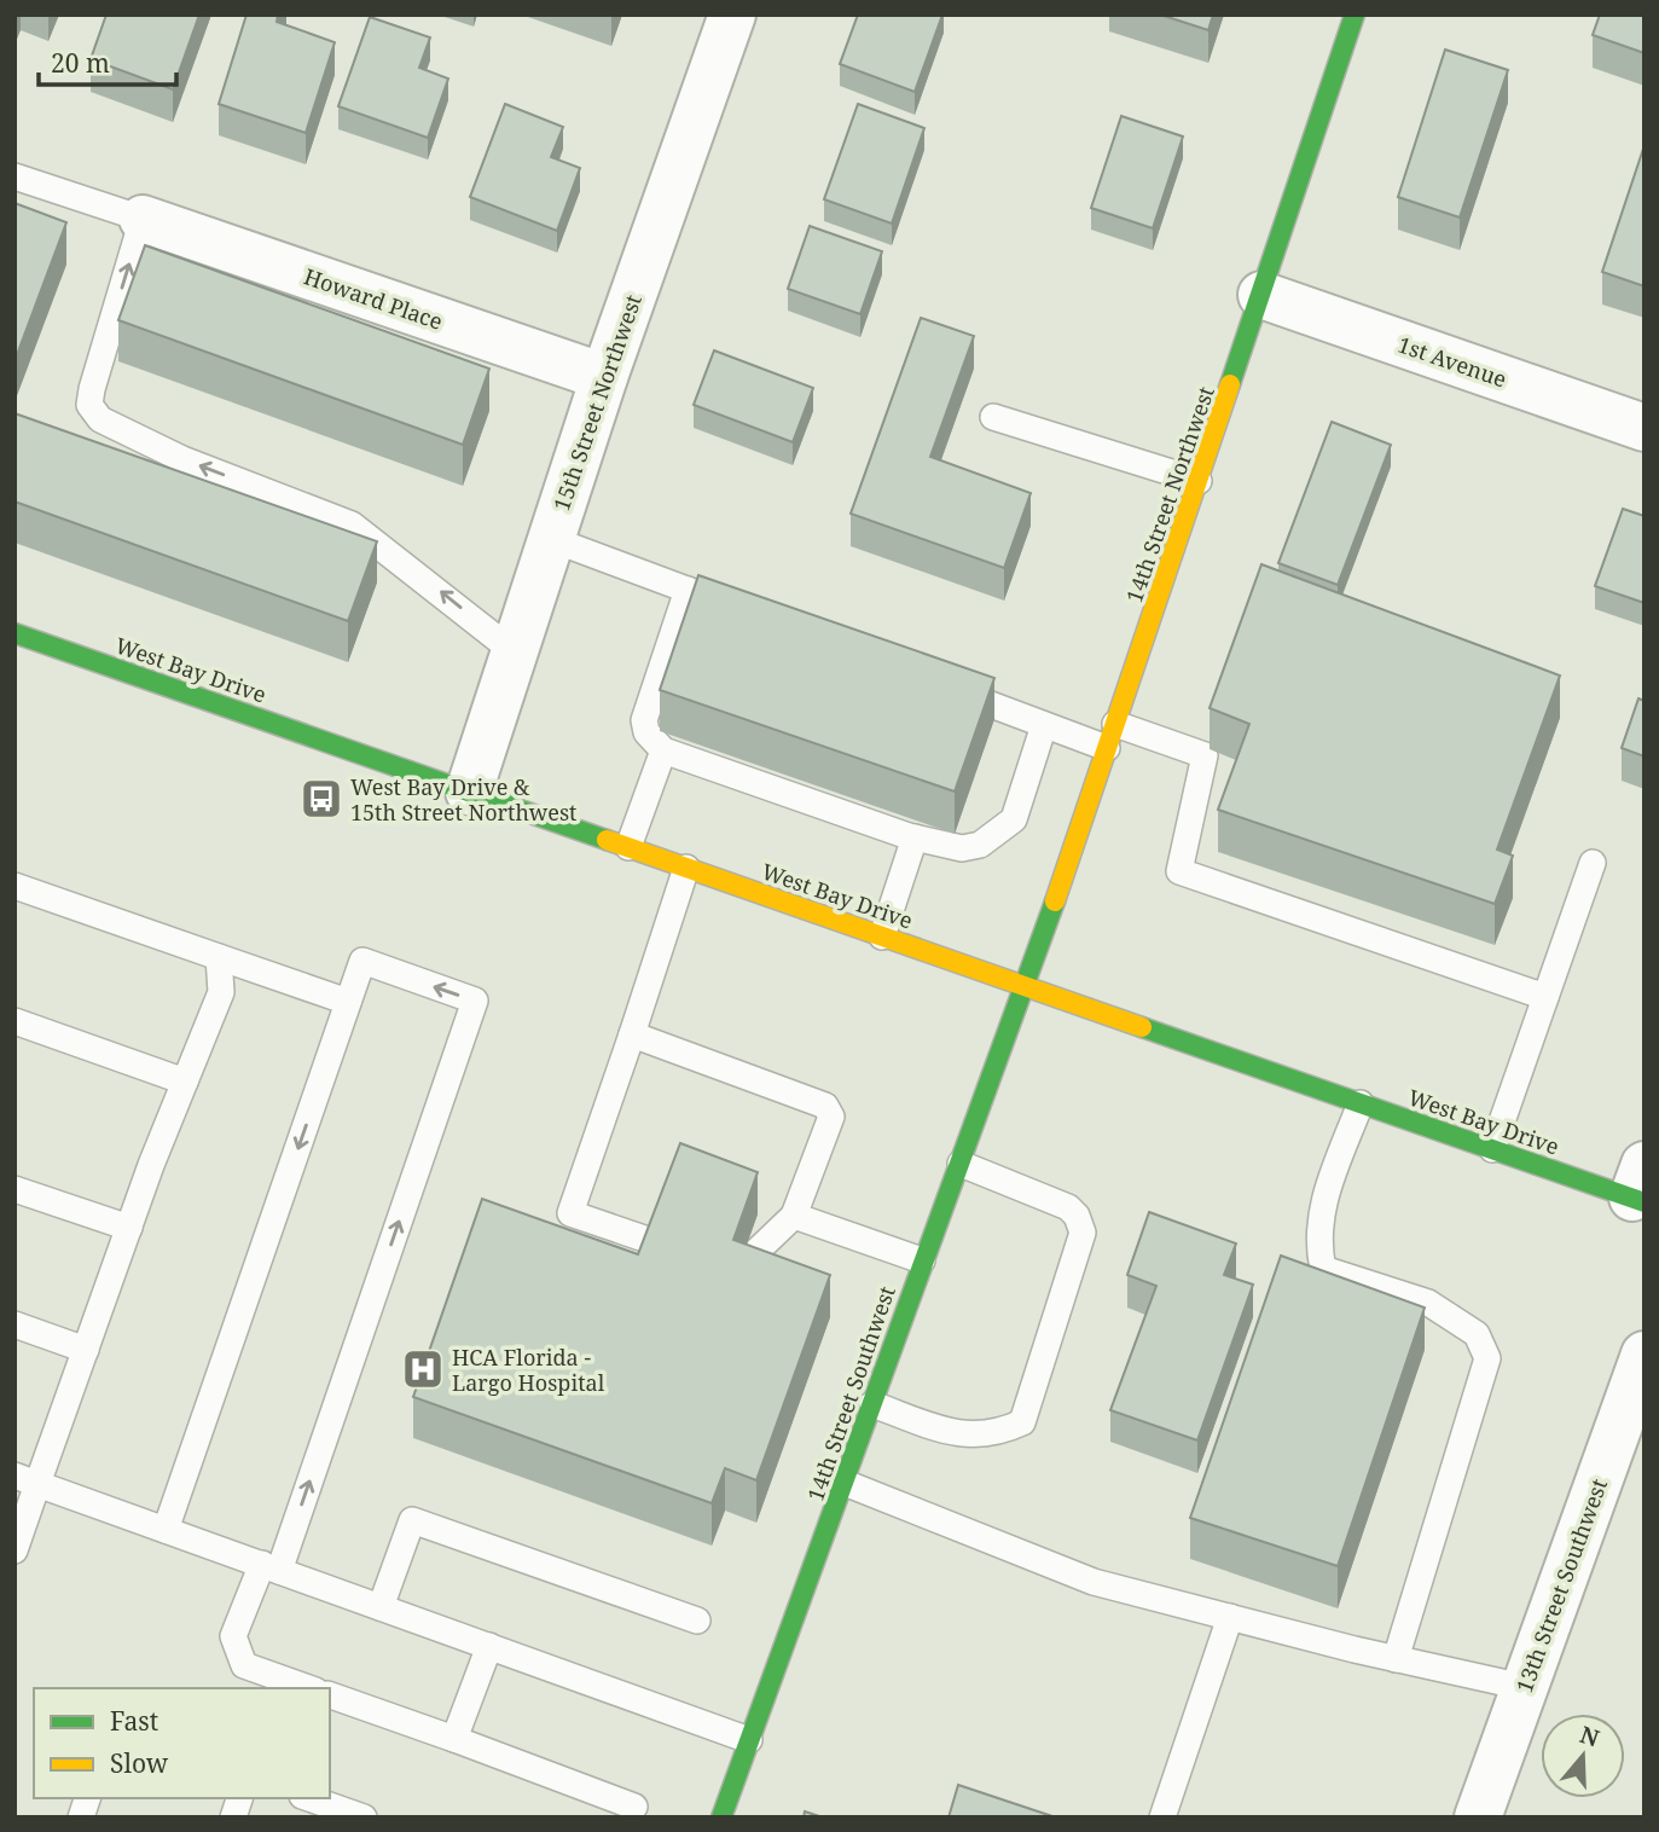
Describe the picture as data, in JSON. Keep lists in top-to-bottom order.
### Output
{
  "streets": {
    "street": [
      "Howard Place",
      "1st Avenue",
      "15th Street Northwest",
      "14th Street Northwest",
      "West Bay Drive",
      "14th Street Southwest",
      "13th Street Southwest"
    ]
  },
  "crossings": [
    ["Howard Place", "15th Street Northwest"],
    ["1st Avenue", "14th Street Northwest"],
    ["15th Street Northwest", "West Bay Drive"],
    ["14th Street Northwest", "West Bay Drive"],
    ["14th Street Northwest", "14th Street Southwest"],
    ["West Bay Drive", "14th Street Southwest"]
  ],
  "places": {
    "bus stop": ["West Bay Drive & 15th Street Northwest"],
    "hospital": ["HCA Florida - Largo Hospital"]
  },
  "legend": ["Fast", "Slow"],
  "scale_bar": "20 m",
  "north": "top"
}
